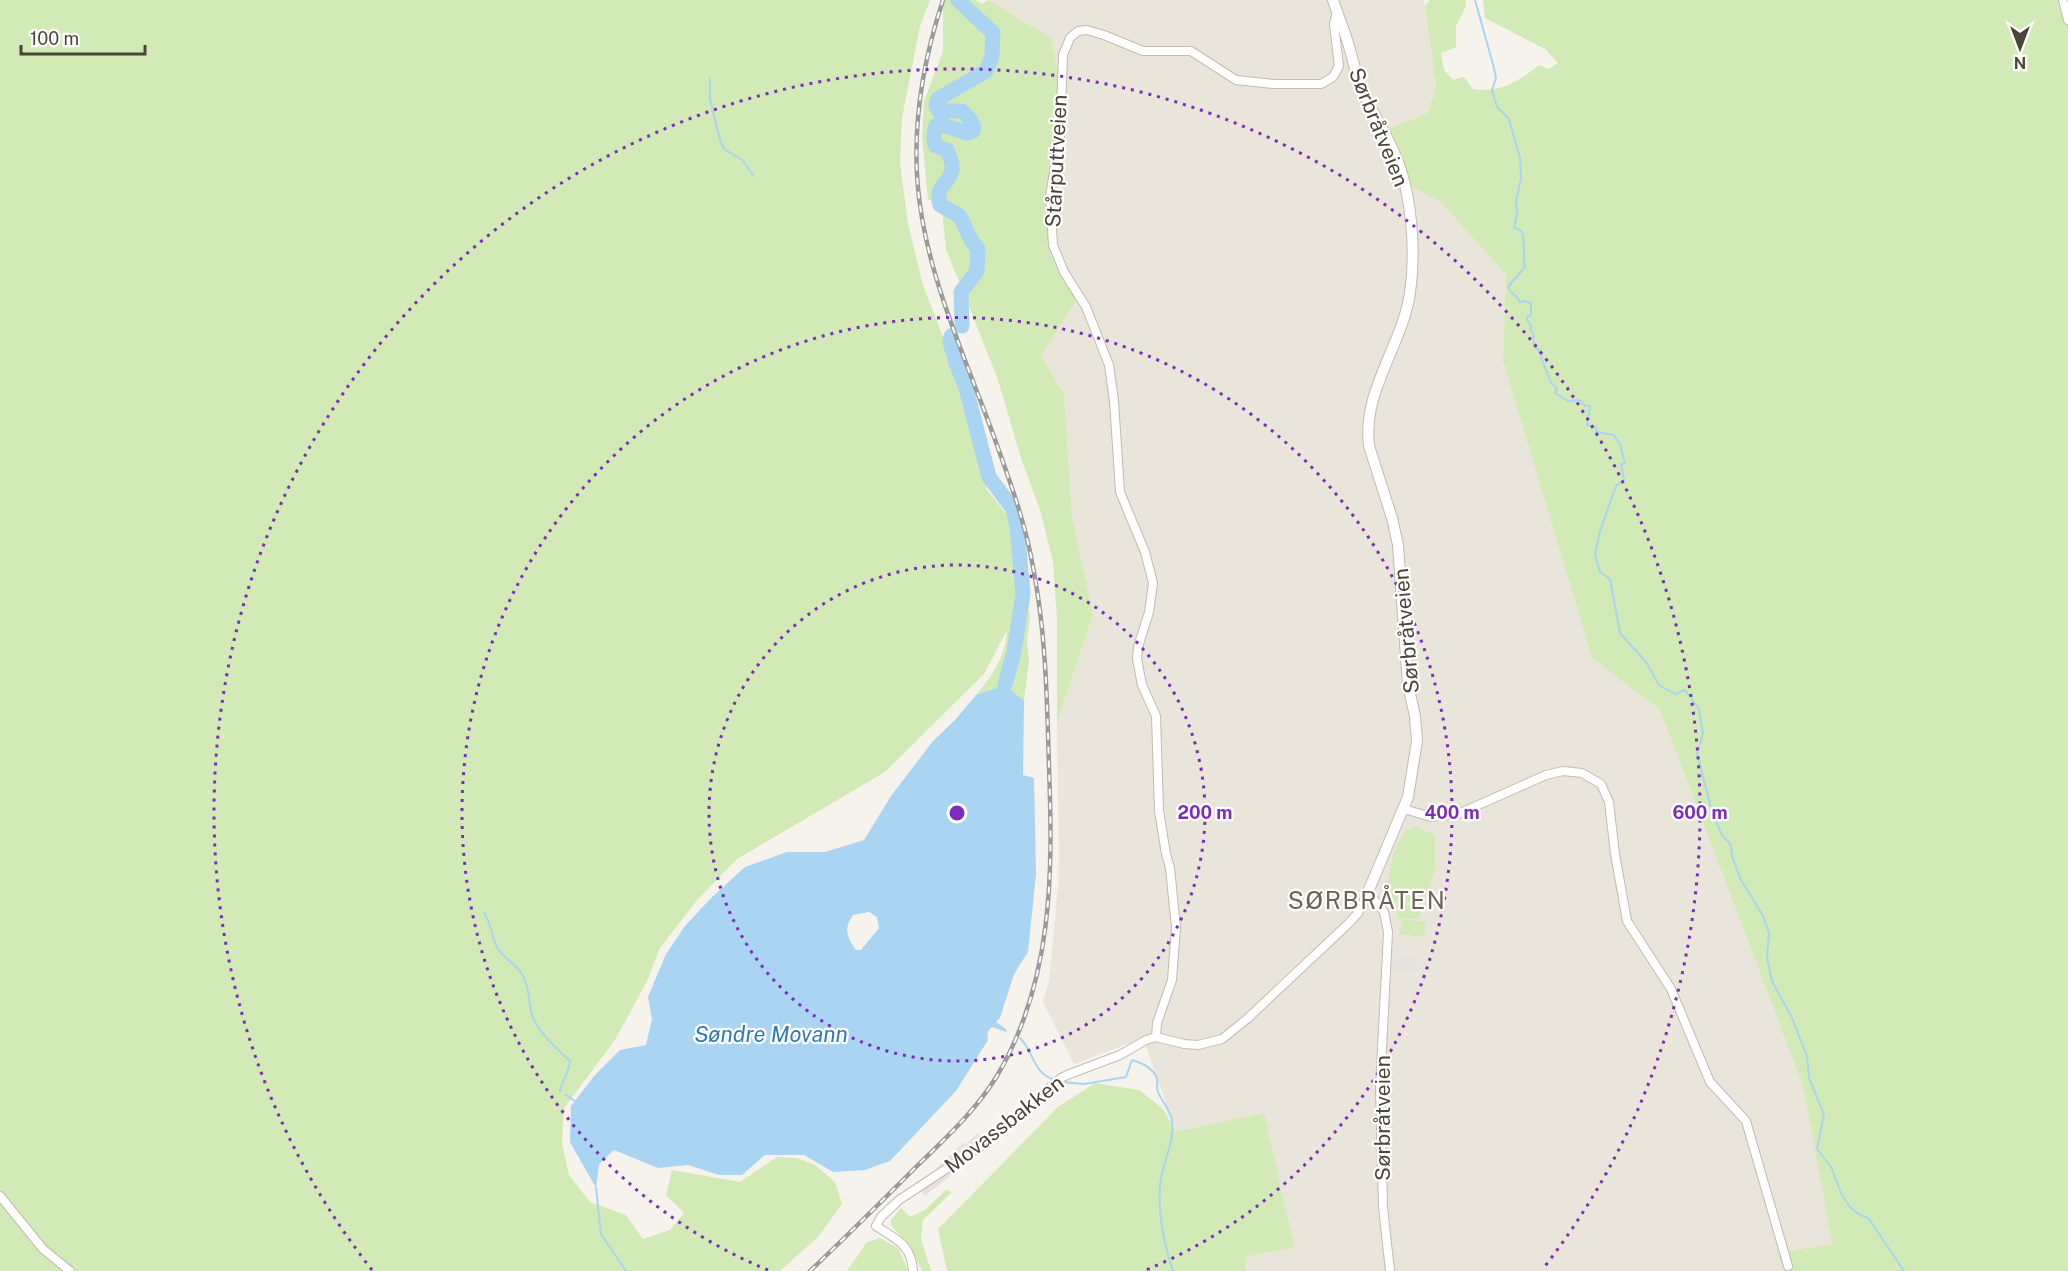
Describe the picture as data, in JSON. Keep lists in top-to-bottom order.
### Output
{
  "streets": {
    "street": ["Sørbråtveien", "Stårputtveien", "Movassbakken"]
  },
  "crossings": [
    ["Sørbråtveien", "Stårputtveien"],
    ["Stårputtveien", "Movassbakken"]
  ],
  "districts": ["SØRBRÅTEN"],
  "water": ["Søndre Movann"],
  "scale_bar": "100 m",
  "north": "bottom",
  "rings": ["200 m", "400 m", "600 m"]
}
